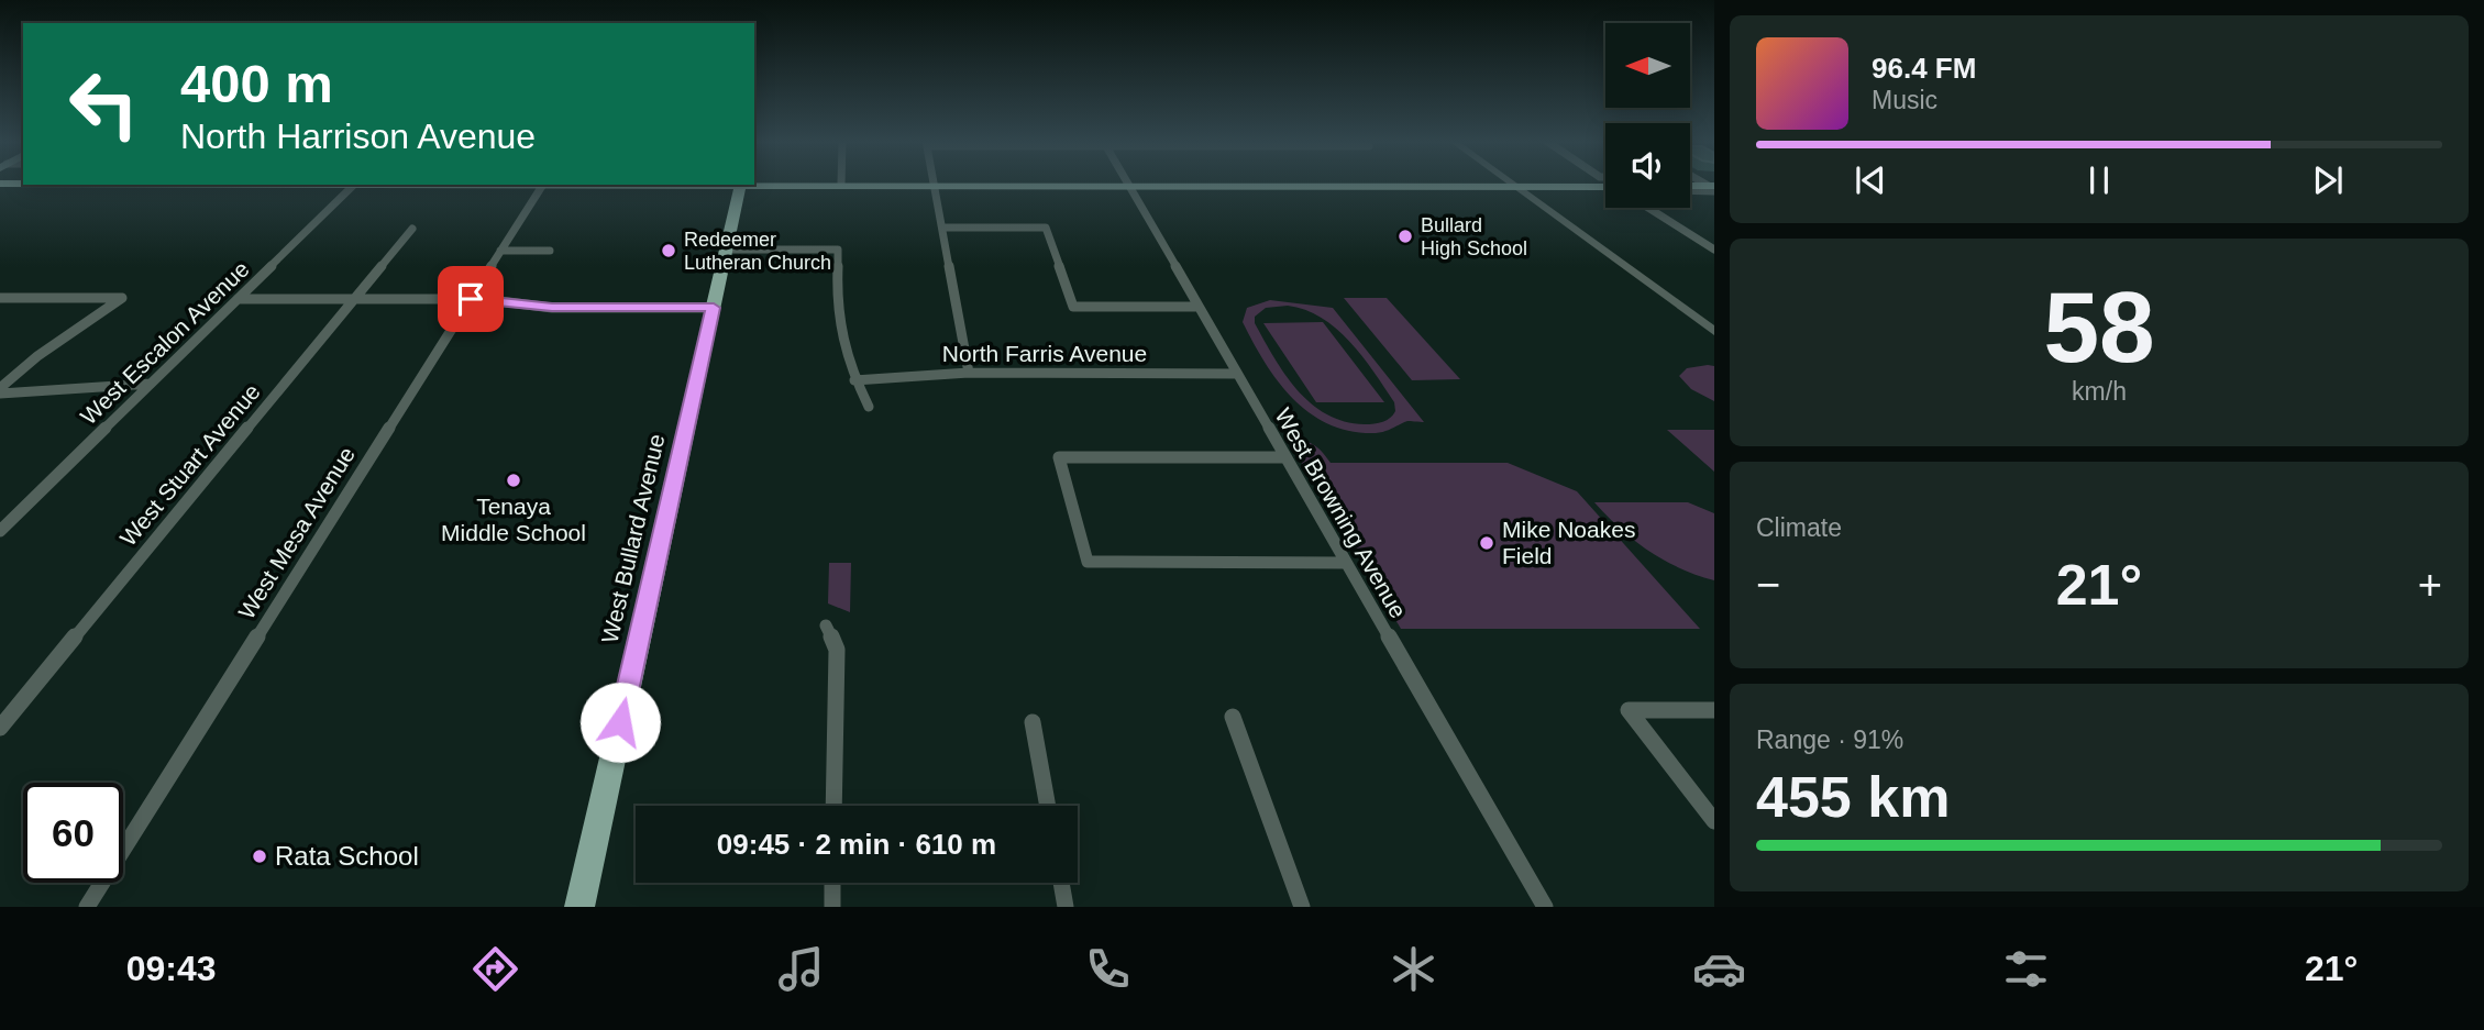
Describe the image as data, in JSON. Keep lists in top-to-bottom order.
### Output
{
  "streets": {
    "main road": ["West Bullard Avenue"],
    "street": [
      "West Escalon Avenue",
      "North Farris Avenue",
      "West Stuart Avenue",
      "West Browning Avenue",
      "West Mesa Avenue"
    ]
  },
  "crossings": [
    ["North Farris Avenue", "West Browning Avenue"]
  ],
  "places": [
    "Bullard High School",
    "Redeemer Lutheran Church",
    "Tenaya Middle School",
    "Mike Noakes Field",
    "Rata School"
  ],
  "north": "left",
  "page": {
    "turn": ["400 m", "North Harrison Avenue"],
    "song": ["96.4 FM", "Music"],
    "tile": [
      ["58", "km/h"],
      "Climate",
      ["Range · 91%", "455 km"]
    ],
    "heat": ["−", "21°", "+"],
    "limit": "60",
    "trip": "09:45 · 2 min · 610 m",
    "tabs": ["09:43", "21°"]
  }
}
